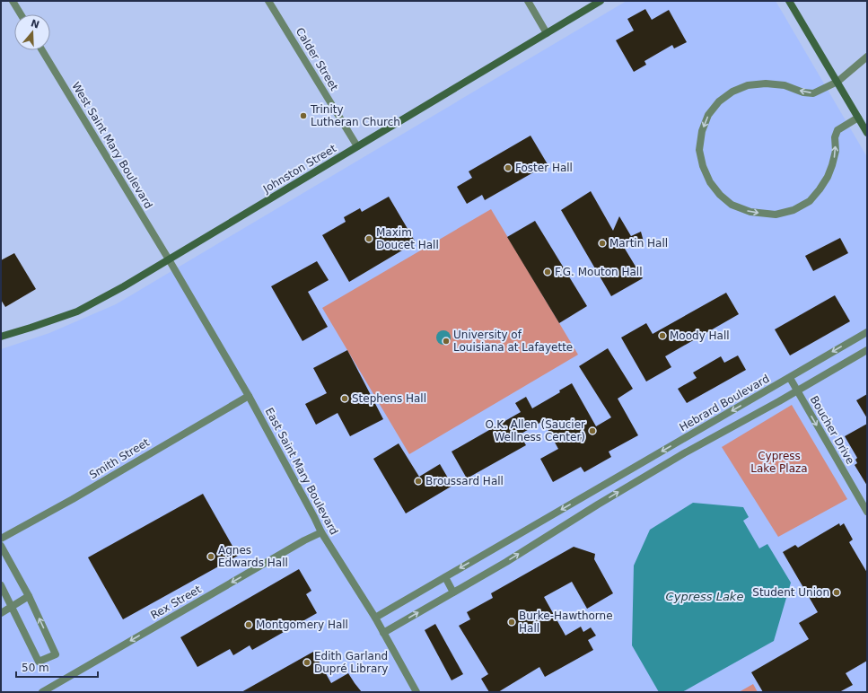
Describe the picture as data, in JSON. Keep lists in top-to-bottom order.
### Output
{
  "streets": {
    "main road": ["Johnston Street"],
    "street": [
      "Calder Street",
      "West Saint Mary Boulevard",
      "Hebrard Boulevard",
      "Boucher Drive",
      "Smith Street",
      "East Saint Mary Boulevard",
      "Rex Street"
    ]
  },
  "crossings": [
    ["Calder Street", "Johnston Street"],
    ["West Saint Mary Boulevard", "Johnston Street"],
    ["West Saint Mary Boulevard", "East Saint Mary Boulevard"],
    ["Johnston Street", "East Saint Mary Boulevard"],
    ["Hebrard Boulevard", "Boucher Drive"],
    ["Hebrard Boulevard", "East Saint Mary Boulevard"],
    ["Smith Street", "East Saint Mary Boulevard"],
    ["East Saint Mary Boulevard", "Rex Street"]
  ],
  "one_way": ["Boucher Drive", "Rex Street"],
  "water": ["Cypress Lake"],
  "parks": ["Cypress Lake Plaza"],
  "places": [
    "Trinity Lutheran Church",
    "Foster Hall",
    "Maxim Doucet Hall",
    "Martin Hall",
    "F.G. Mouton Hall",
    "Moody Hall",
    "University of Louisiana at Lafayette",
    "Stephens Hall",
    "O.K. Allen (Saucier Wellness Center)",
    "Broussard Hall",
    "Agnes Edwards Hall",
    "Student Union",
    "Burke-Hawthorne Hall",
    "Montgomery Hall",
    "Edith Garland Dupré Library"
  ],
  "scale_bar": "50 m",
  "north": "top"
}
